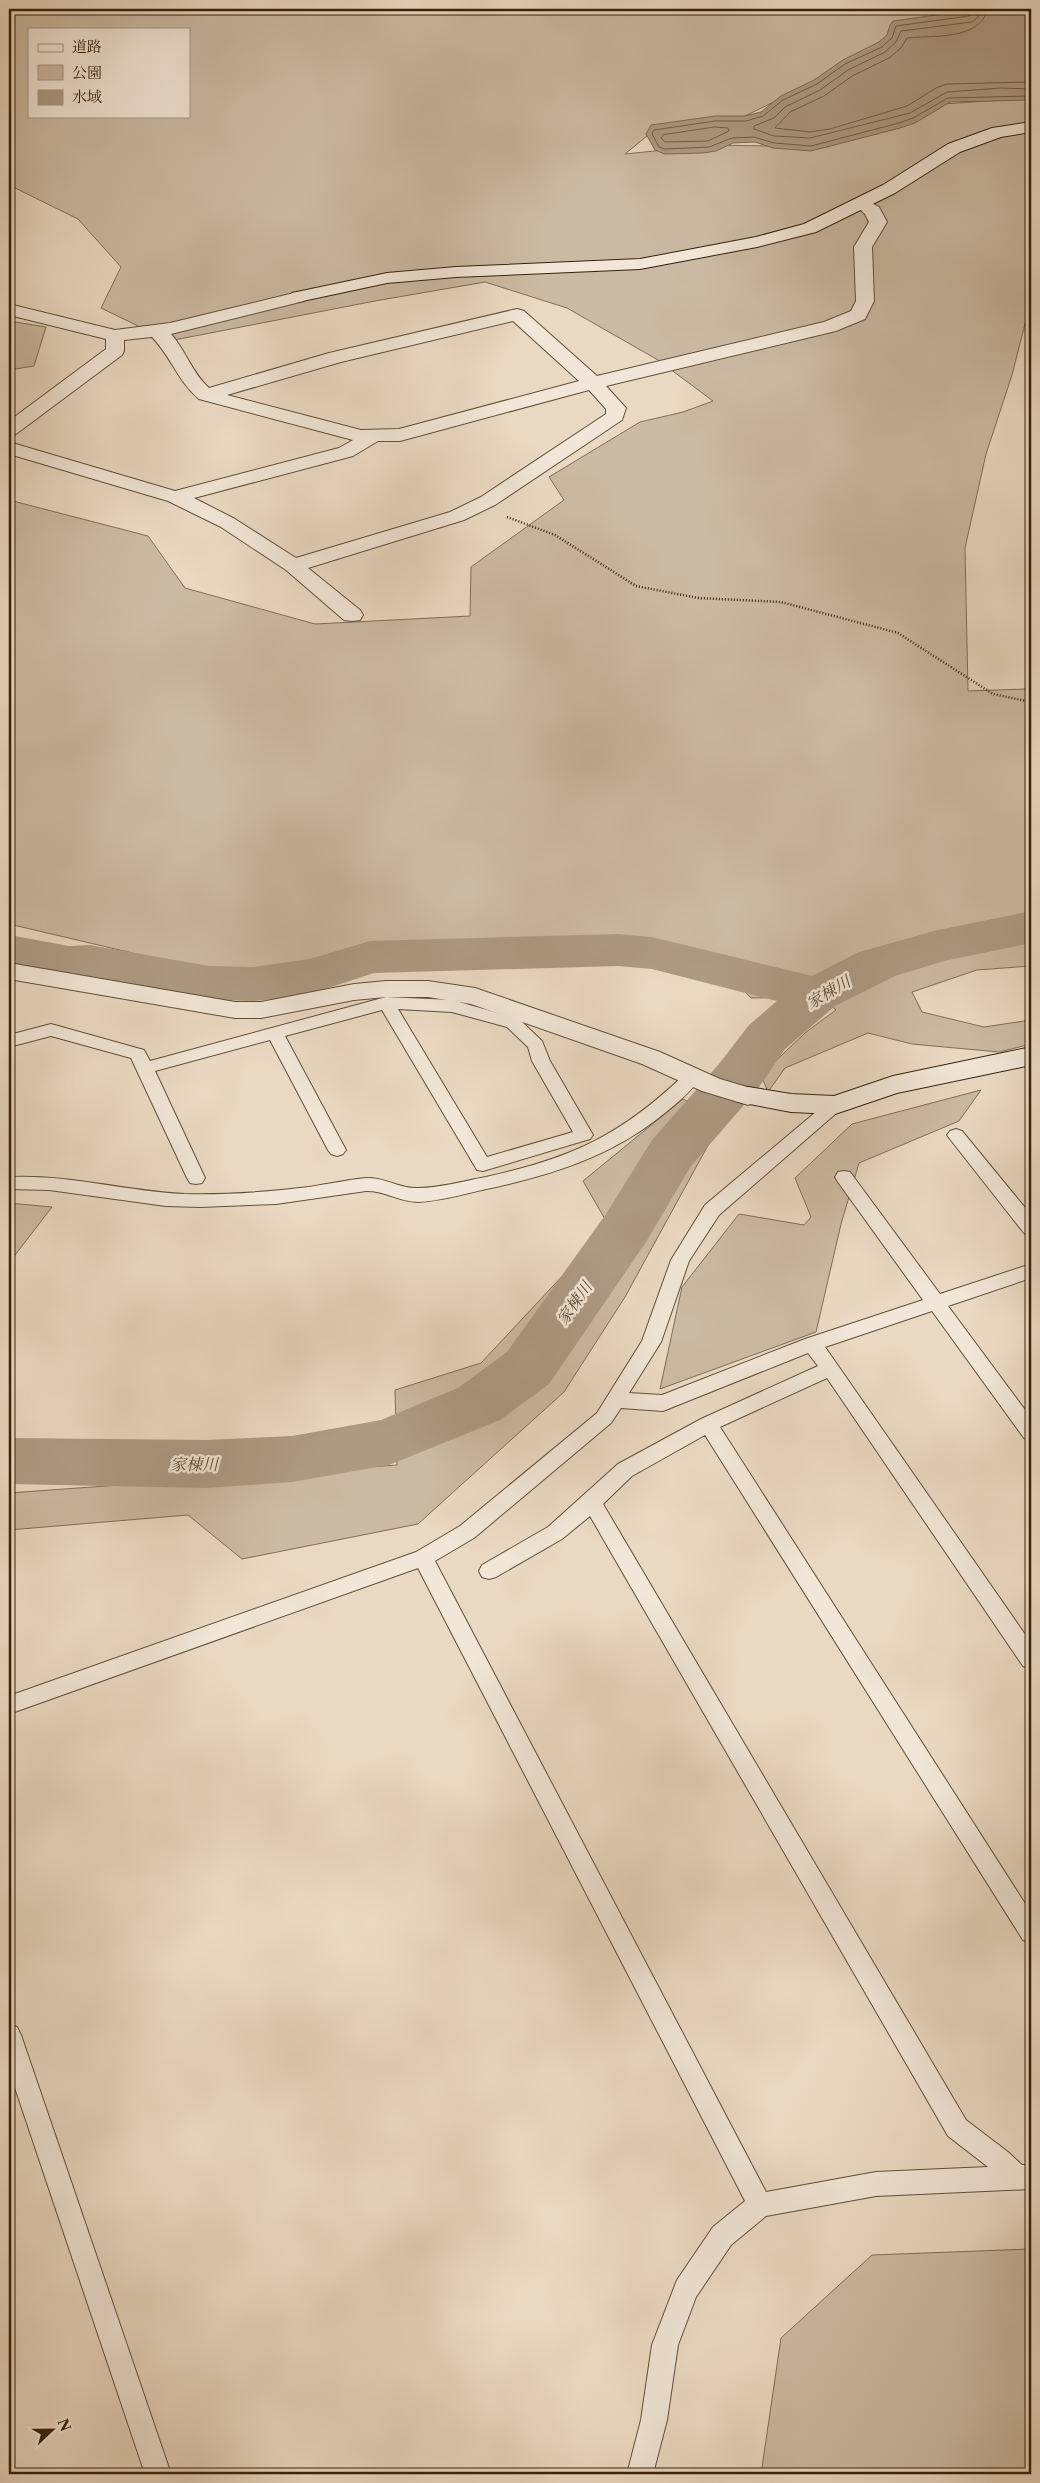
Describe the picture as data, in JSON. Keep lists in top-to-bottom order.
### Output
{
  "water": ["家棟川"],
  "legend": ["道路", "公園", "水域"],
  "north": "right"
}
